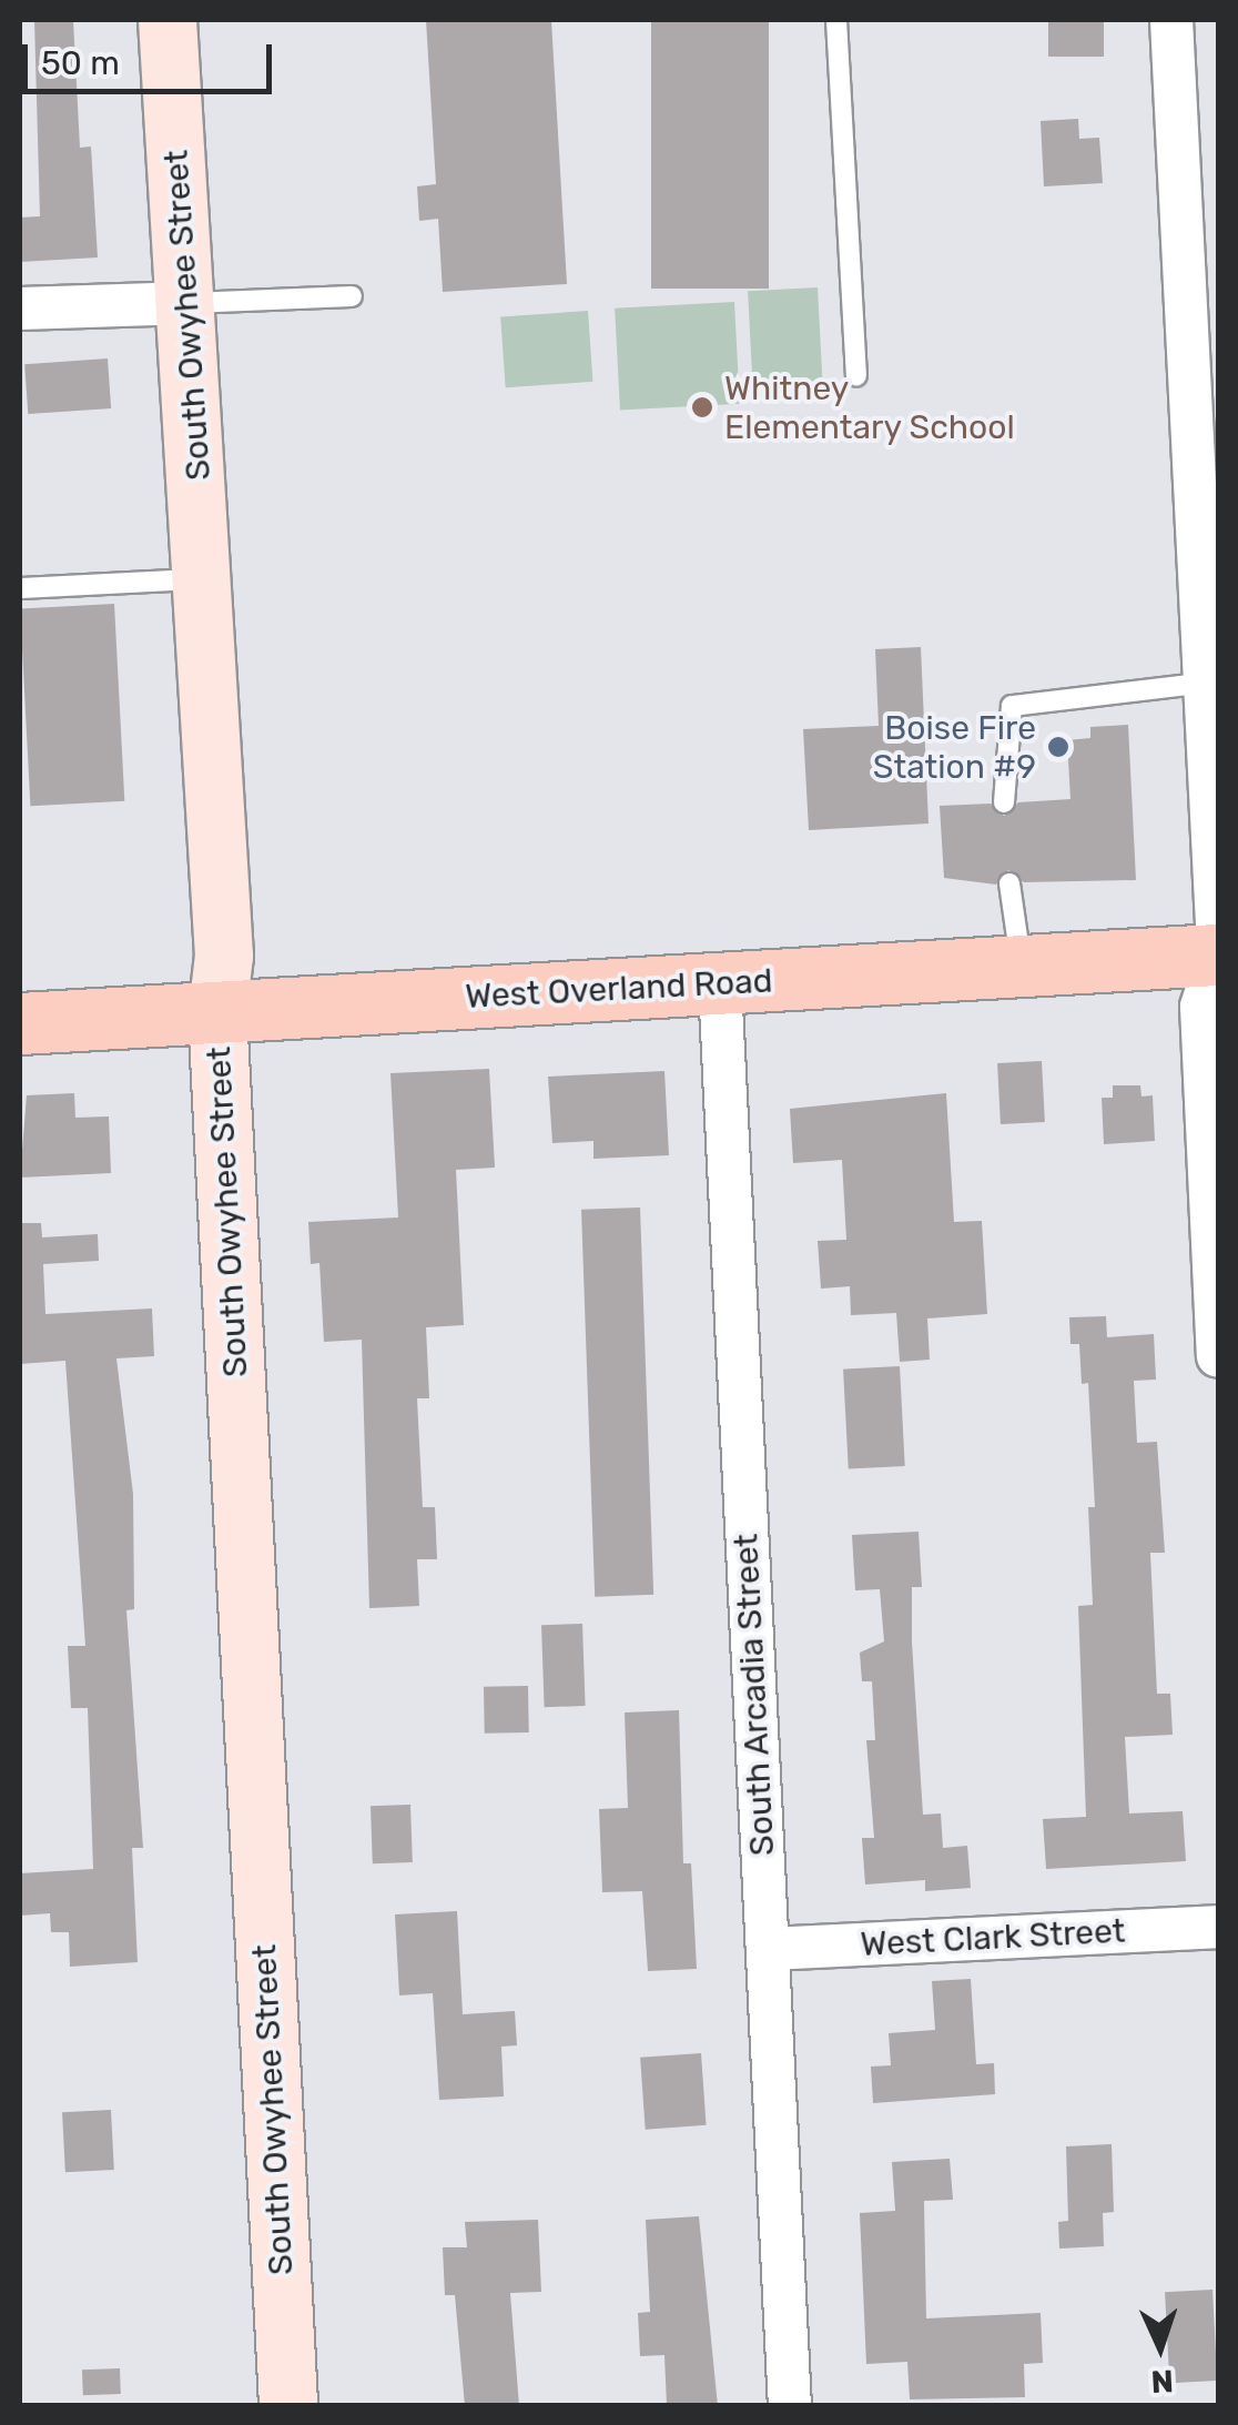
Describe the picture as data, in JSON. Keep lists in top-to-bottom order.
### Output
{
  "streets": {
    "main road": ["West Overland Road"],
    "street": ["South Owyhee Street", "South Arcadia Street", "West Clark Street"]
  },
  "crossings": [
    ["South Owyhee Street", "West Overland Road"],
    ["West Overland Road", "South Arcadia Street"],
    ["South Arcadia Street", "West Clark Street"]
  ],
  "places": ["Whitney Elementary School", "Boise Fire Station #9"],
  "scale_bar": "50 m",
  "north": "bottom"
}
